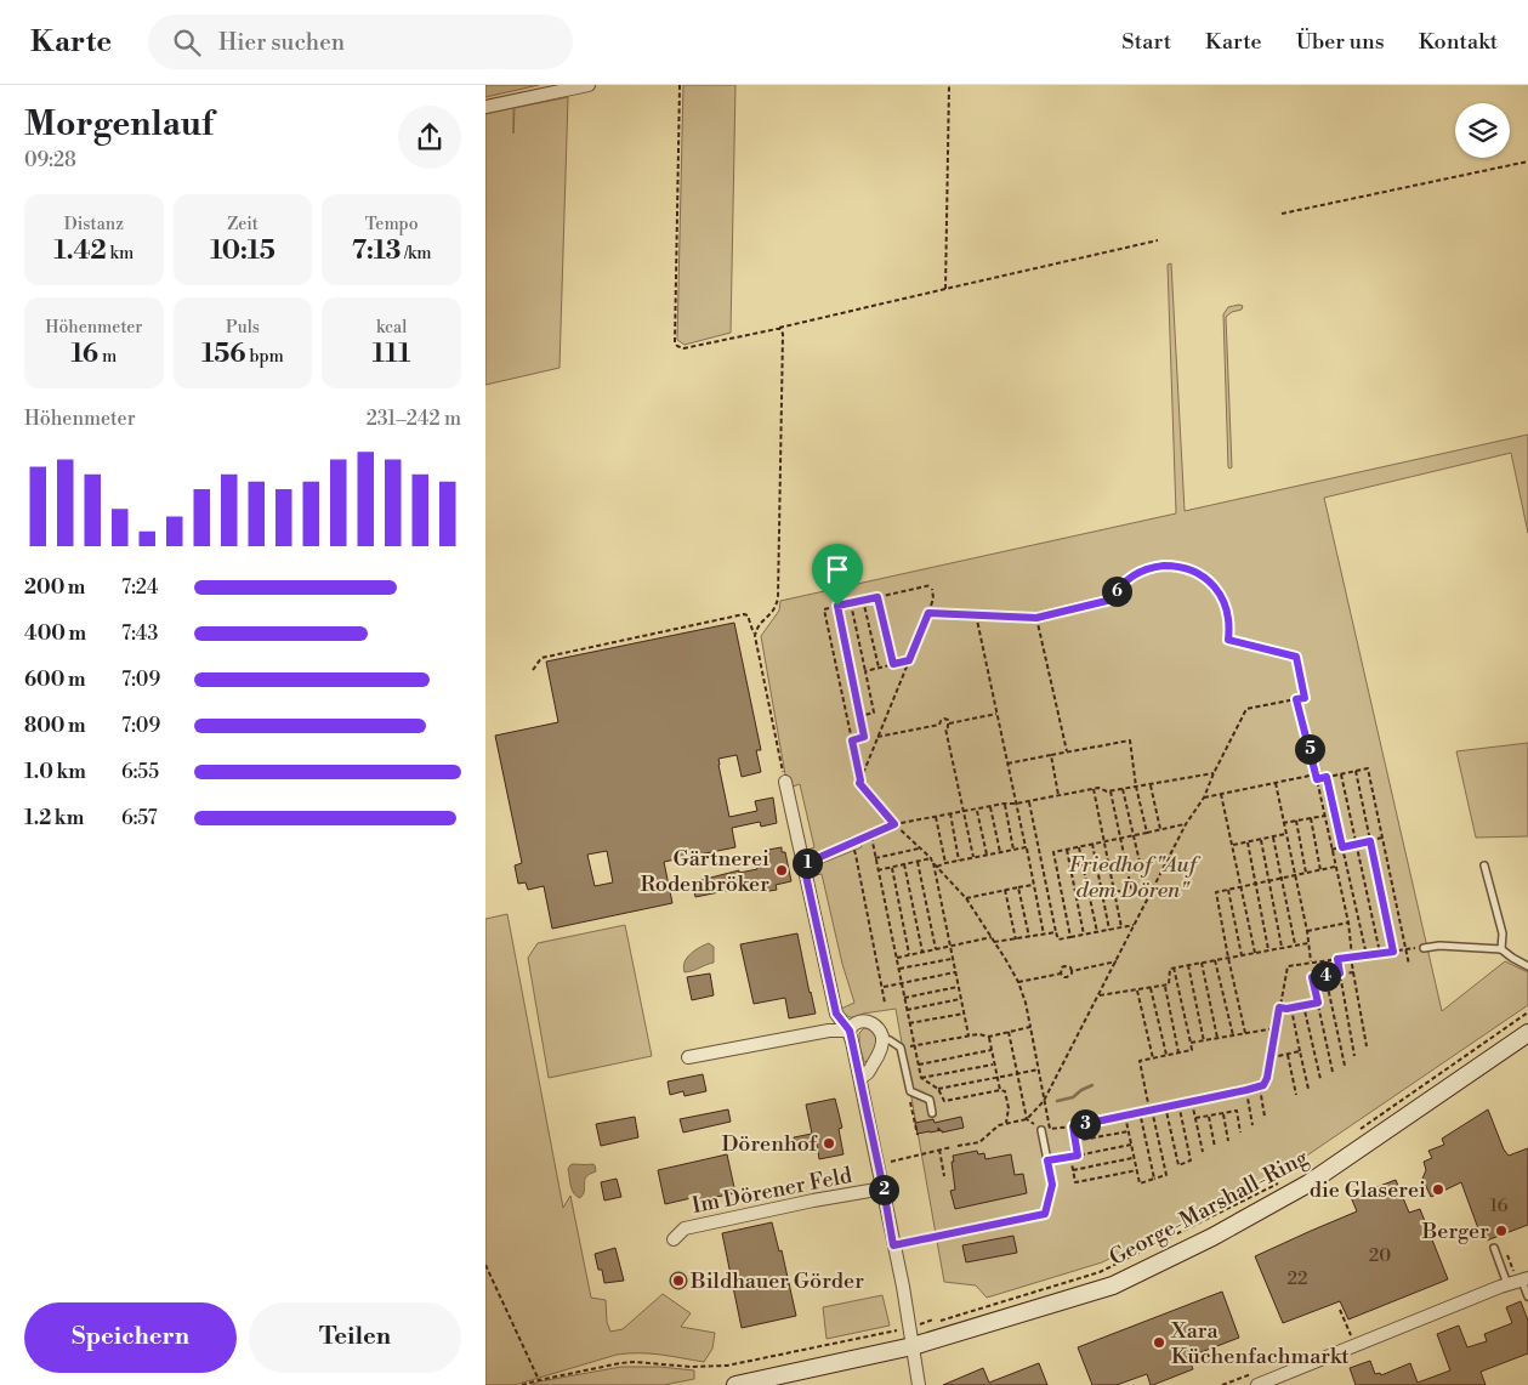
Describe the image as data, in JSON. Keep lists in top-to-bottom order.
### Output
{
  "streets": {
    "main road": ["George-Marshall-Ring"],
    "street": ["Im Dörener Feld"]
  },
  "crossings": [
    ["Im Dörener Feld", "George-Marshall-Ring"]
  ],
  "parks": ["Friedhof \"Auf dem Dören\""],
  "places": [
    "Gärtnerei Rodenbröker",
    "Dörenhof",
    "die Glaserei",
    "Berger",
    "Bildhauer Görder",
    "Xara Küchenfachmarkt"
  ],
  "house_numbers": ["16", "20", "22"],
  "page": {
    "header": "Karte",
    "search": "Hier suchen",
    "nav": [
      "Start",
      "Karte",
      "Über uns",
      "Kontakt"
    ],
    "heading": ["Morgenlauf", "09:28"],
    "stats": [
      ["Distanz", "1.42 km"],
      ["Zeit", "10:15"],
      ["Tempo", "7:13 /km"],
      ["Höhenmeter", "16 m"],
      ["Puls", "156 bpm"],
      ["kcal", "111"]
    ],
    "chart": ["Höhenmeter", "231–242 m"],
    "list": [
      {
        "name": "200 m",
        "note": "7:24"
      },
      {
        "name": "400 m",
        "note": "7:43"
      },
      {
        "name": "600 m",
        "note": "7:09"
      },
      {
        "name": "800 m",
        "note": "7:09"
      },
      {
        "name": "1.0 km",
        "note": "6:55"
      },
      {
        "name": "1.2 km",
        "note": "6:57"
      }
    ],
    "pins": [
      "6",
      "5",
      "1",
      "4",
      "3",
      "2"
    ],
    "buttons": ["Speichern", "Teilen"]
  }
}
